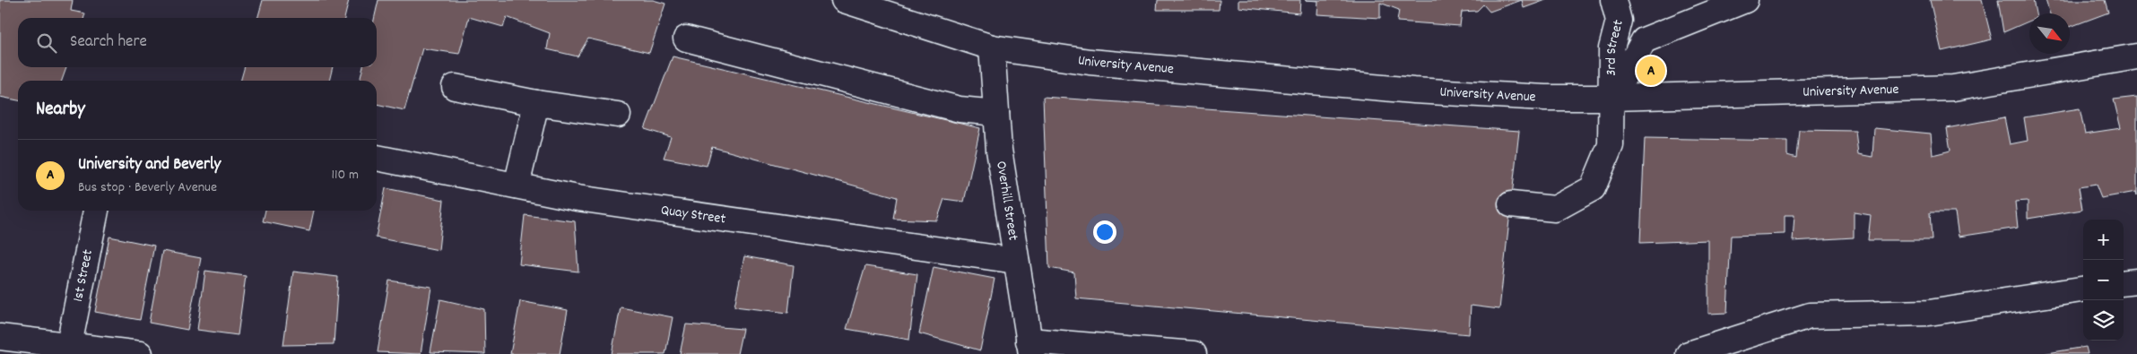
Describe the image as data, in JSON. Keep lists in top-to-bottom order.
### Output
{
  "streets": {
    "street": [
      "3rd Street",
      "University Avenue",
      "Overhill Street",
      "Quay Street",
      "1st Street"
    ]
  },
  "crossings": [
    ["3rd Street", "University Avenue"],
    ["University Avenue", "Overhill Street"],
    ["Overhill Street", "Quay Street"]
  ],
  "north": "bottom right",
  "page": {
    "search": "Search here",
    "pins": "A",
    "heading": "Nearby",
    "list": [
      {
        "mark": "A",
        "name": "University and Beverly",
        "note": "Bus stop · Beverly Avenue",
        "value": "110 m"
      }
    ],
    "map_buttons": ["+", "−"]
  }
}
